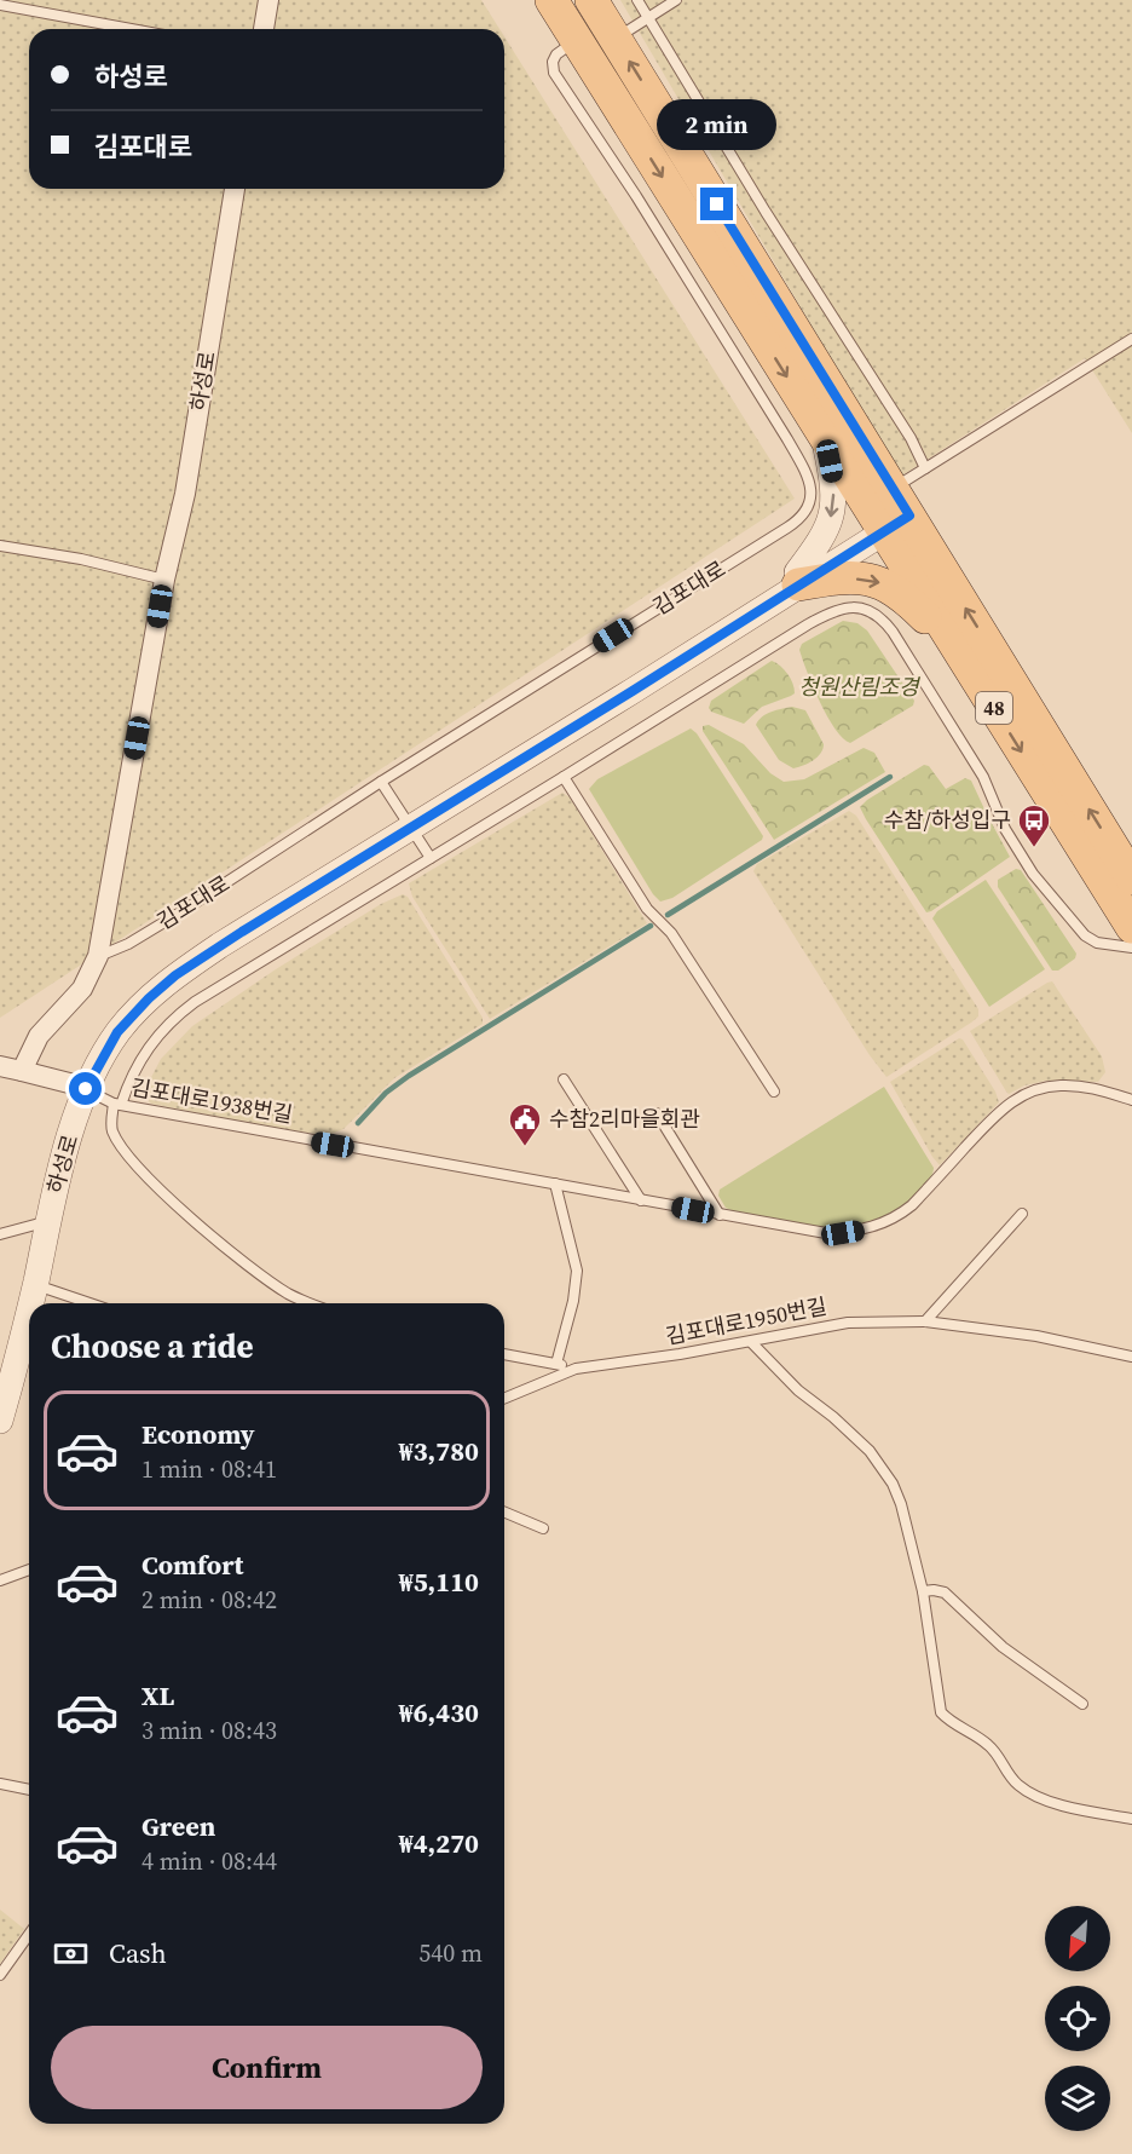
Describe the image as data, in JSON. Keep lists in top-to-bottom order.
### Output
{
  "streets": {
    "main road": ["48"],
    "street": ["하성로"],
    "lane": ["김포대로", "김포대로1938번길", "김포대로1950번길"]
  },
  "crossings": [
    ["하성로", "김포대로"],
    ["하성로", "48"],
    ["하성로", "김포대로1938번길"],
    ["김포대로", "48"]
  ],
  "parks": ["청원산림조경"],
  "places": {
    "bus stop": ["수참/하성입구"],
    "public building": ["수참2리마을회관"]
  },
  "north": "bottom left",
  "page": {
    "banner": ["하성로", "김포대로"],
    "bubble": "2 min",
    "heading": "Choose a ride",
    "list": [
      {
        "name": "Economy",
        "note": "1 min · 08:41",
        "value": "₩3,780"
      },
      {
        "name": "Comfort",
        "note": "2 min · 08:42",
        "value": "₩5,110"
      },
      {
        "name": "XL",
        "note": "3 min · 08:43",
        "value": "₩6,430"
      },
      {
        "name": "Green",
        "note": "4 min · 08:44",
        "value": "₩4,270"
      }
    ],
    "pay": ["Cash", "540 m"],
    "buttons": "Confirm"
  }
}
